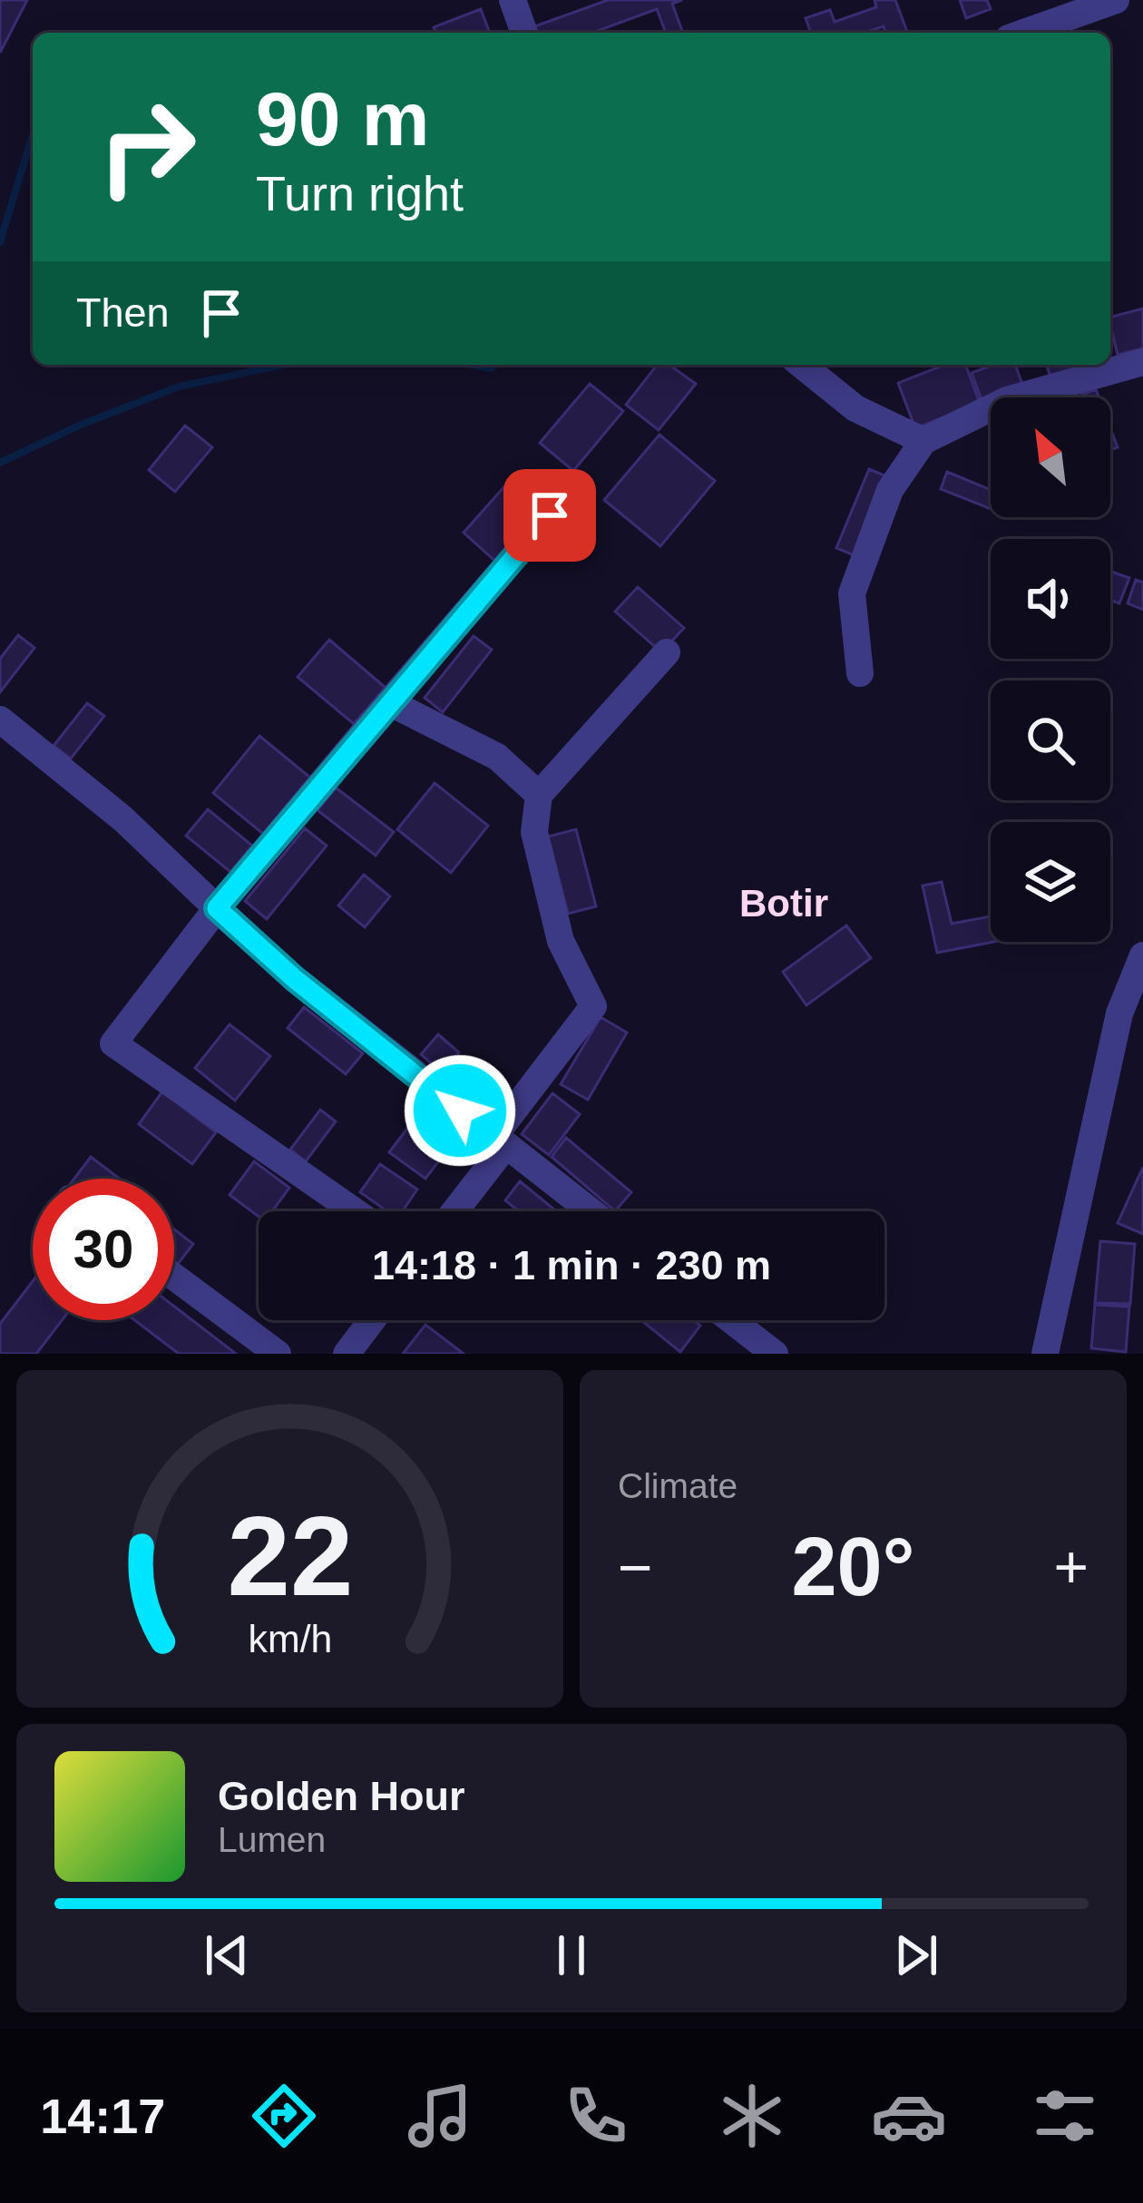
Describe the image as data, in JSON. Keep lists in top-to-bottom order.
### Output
{
  "districts": ["Botir"],
  "north": "top left",
  "page": {
    "turn": ["90 m", "Turn right"],
    "then": "Then",
    "limit": "30",
    "trip": "14:18 · 1 min · 230 m",
    "tile": "Climate",
    "heat": ["−", "20°", "+"],
    "song": ["Golden Hour", "Lumen"],
    "tabs": "14:17",
    "gauge": ["22", "km/h"]
  }
}
